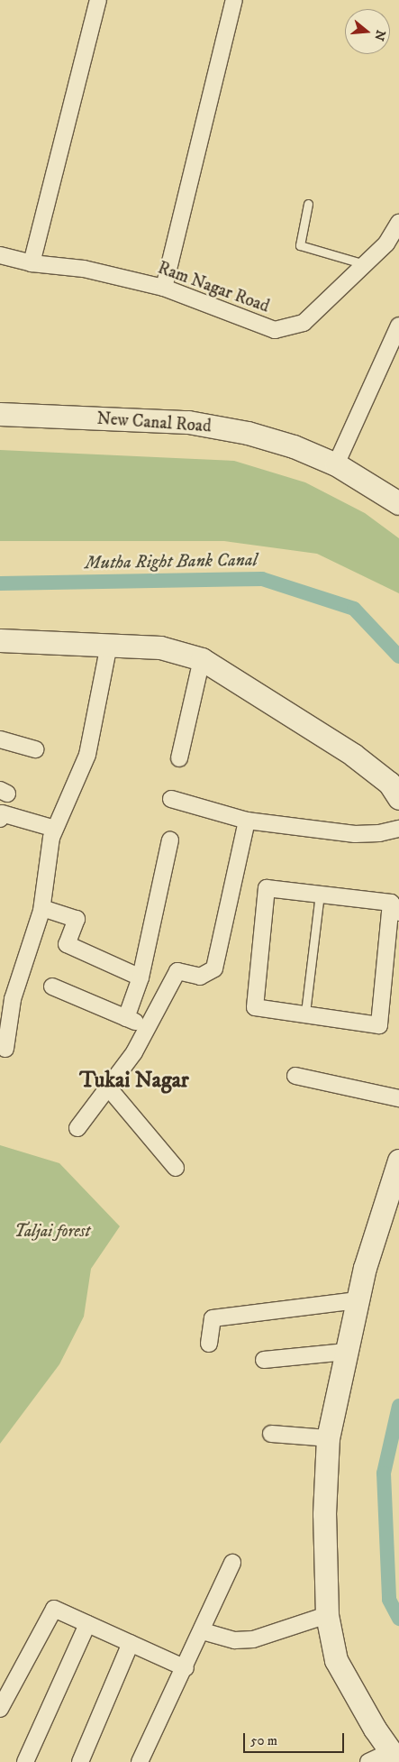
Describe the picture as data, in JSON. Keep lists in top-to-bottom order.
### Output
{
  "streets": {
    "street": ["Ram Nagar Road", "New Canal Road"]
  },
  "districts": ["Tukai Nagar"],
  "water": ["Mutha Right Bank Canal"],
  "parks": ["Taljai forest"],
  "scale_bar": "50 m",
  "north": "right"
}
